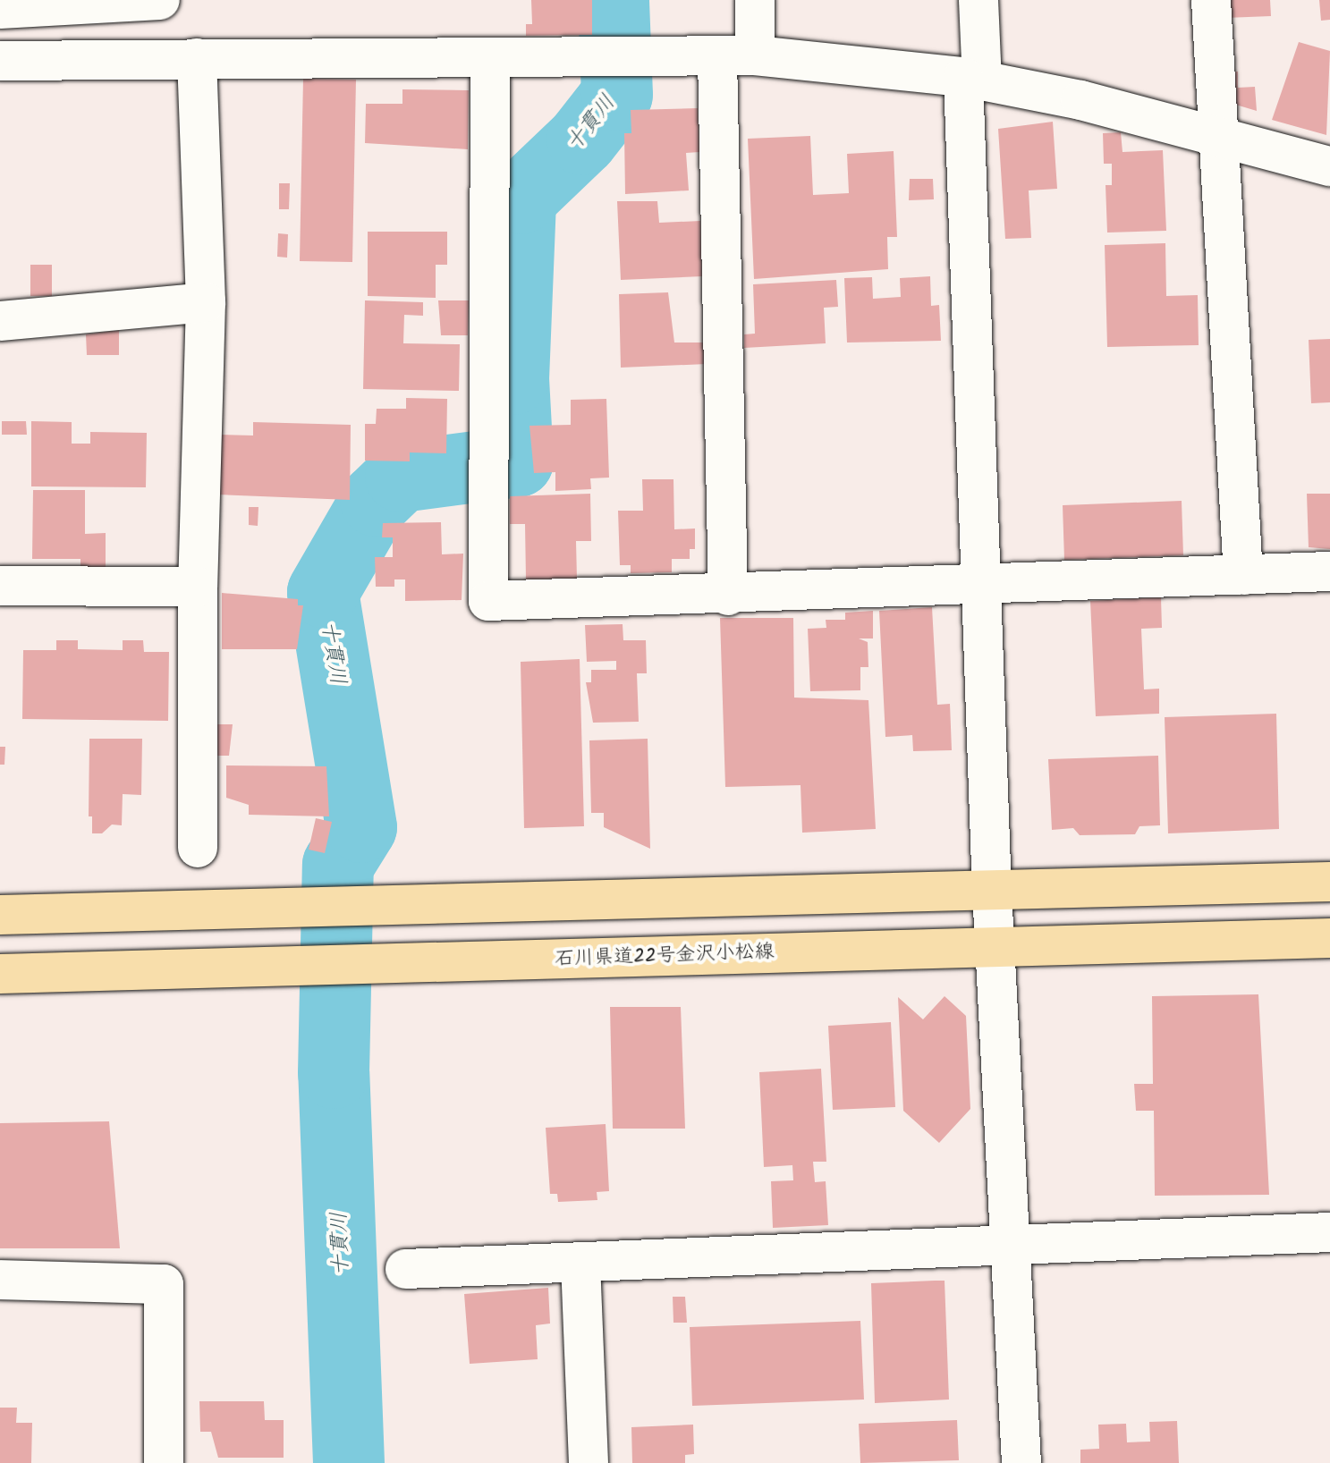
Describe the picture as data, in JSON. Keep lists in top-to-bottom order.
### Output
{
  "streets": {
    "main road": ["石川県道22号金沢小松線"]
  },
  "water": ["十貫川"]
}
